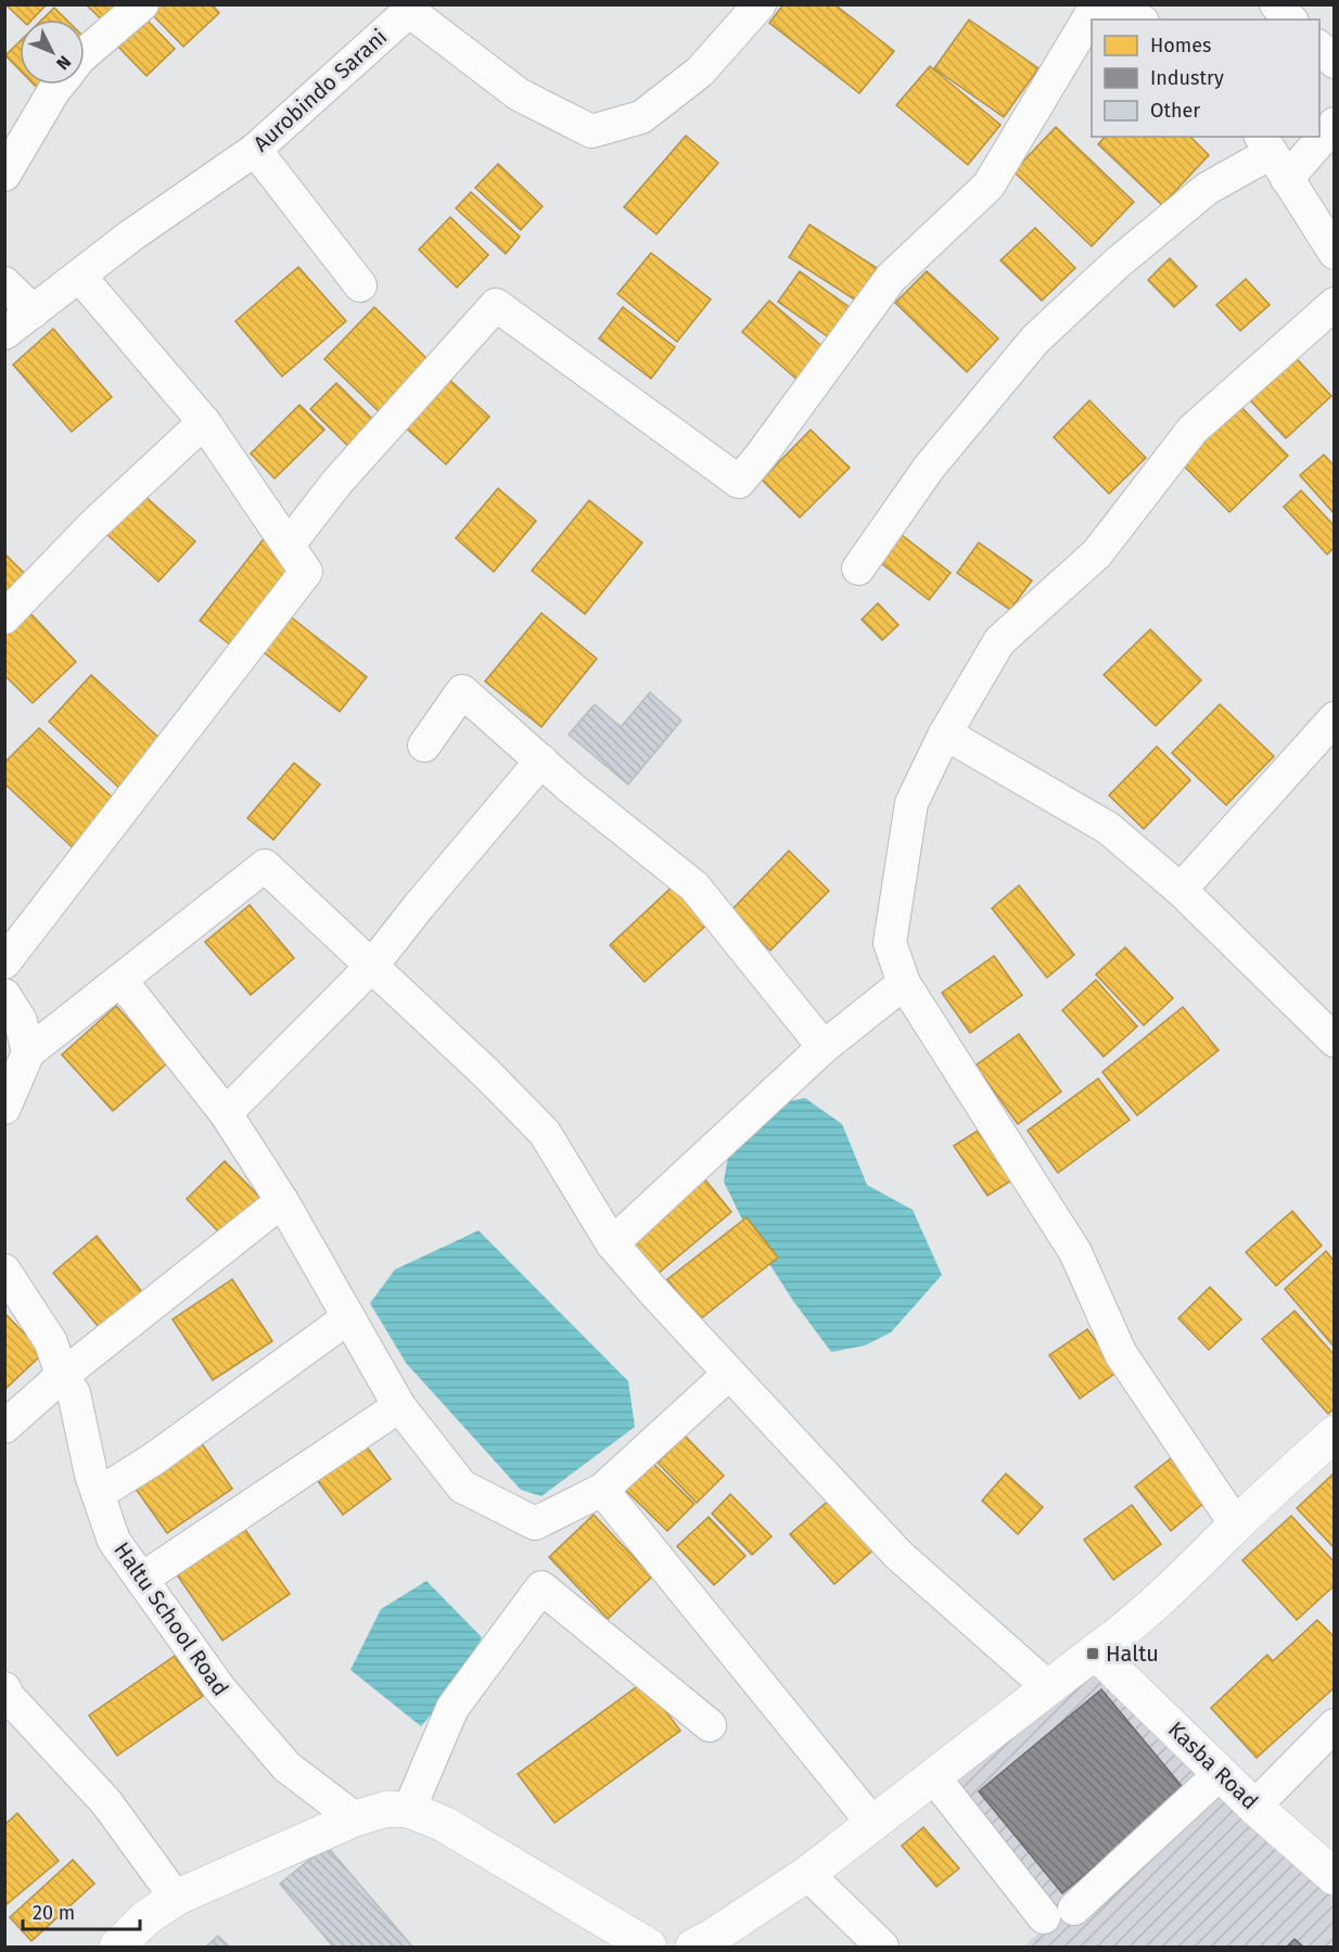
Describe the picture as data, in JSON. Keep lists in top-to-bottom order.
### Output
{
  "streets": {
    "main road": ["Kasba Road"],
    "street": ["Aurobindo Sarani", "Haltu School Road"]
  },
  "places": {
    "transit": ["Haltu"]
  },
  "legend": ["Homes", "Industry", "Other"],
  "scale_bar": "20 m",
  "north": "bottom right"
}
